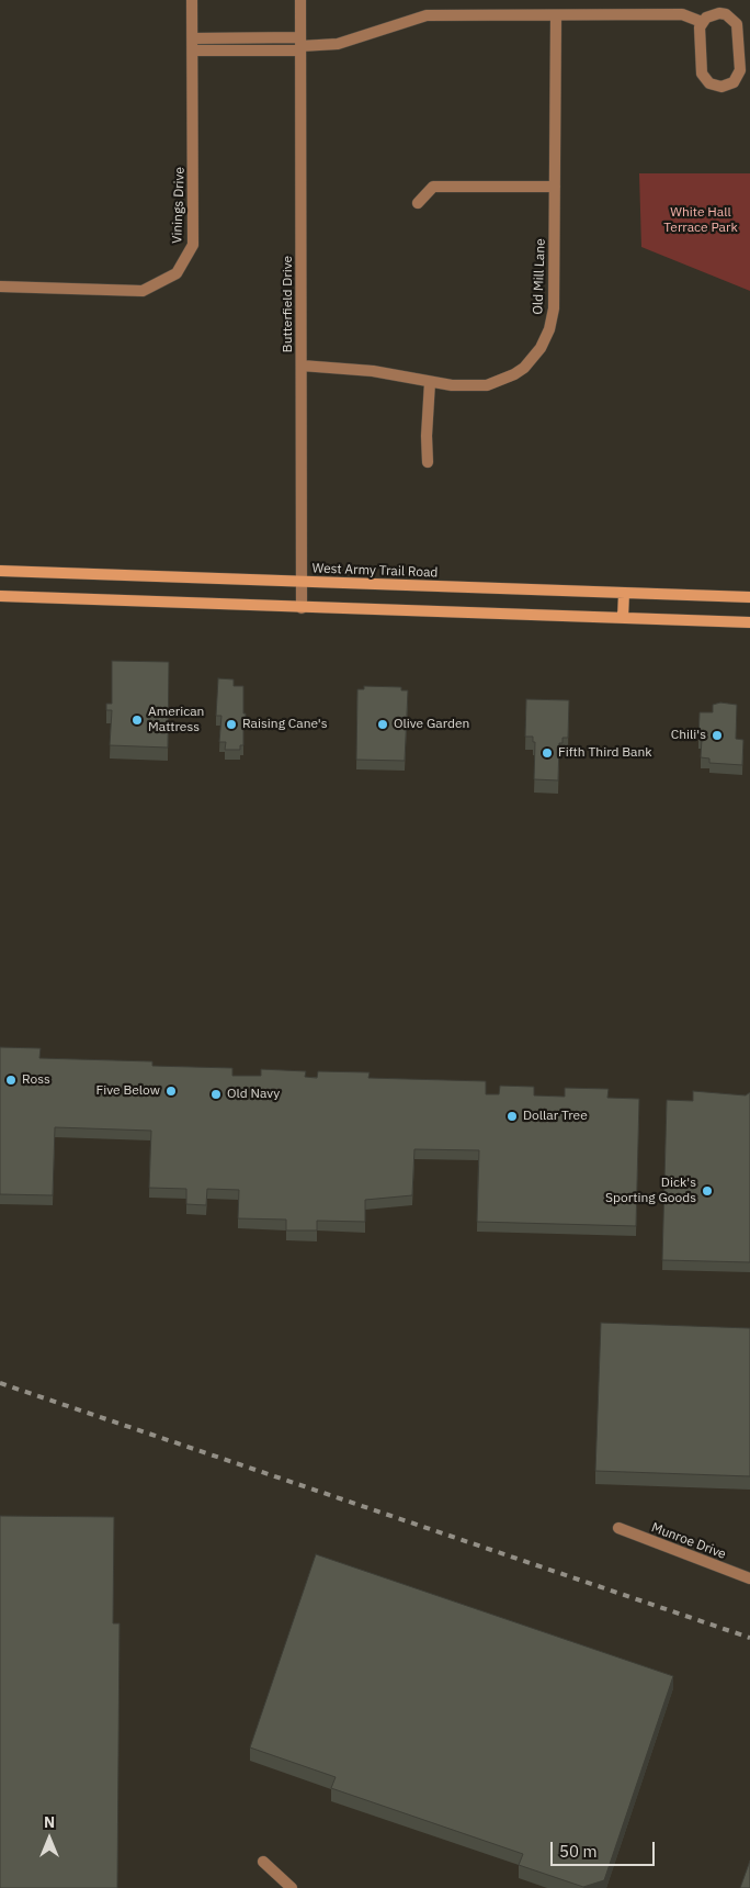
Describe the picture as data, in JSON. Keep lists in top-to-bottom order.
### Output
{
  "streets": {
    "main road": ["West Army Trail Road"],
    "street": [
      "Vinings Drive",
      "Old Mill Lane",
      "Butterfield Drive",
      "Munroe Drive"
    ]
  },
  "crossings": [
    ["Old Mill Lane", "Butterfield Drive"],
    ["Butterfield Drive", "West Army Trail Road"]
  ],
  "parks": ["White Hall Terrace Park"],
  "places": [
    "American Mattress",
    "Raising Cane's",
    "Olive Garden",
    "Chili's",
    "Fifth Third Bank",
    "Ross",
    "Five Below",
    "Old Navy",
    "Dollar Tree",
    "Dick's Sporting Goods"
  ],
  "scale_bar": "50 m",
  "north": "top"
}
